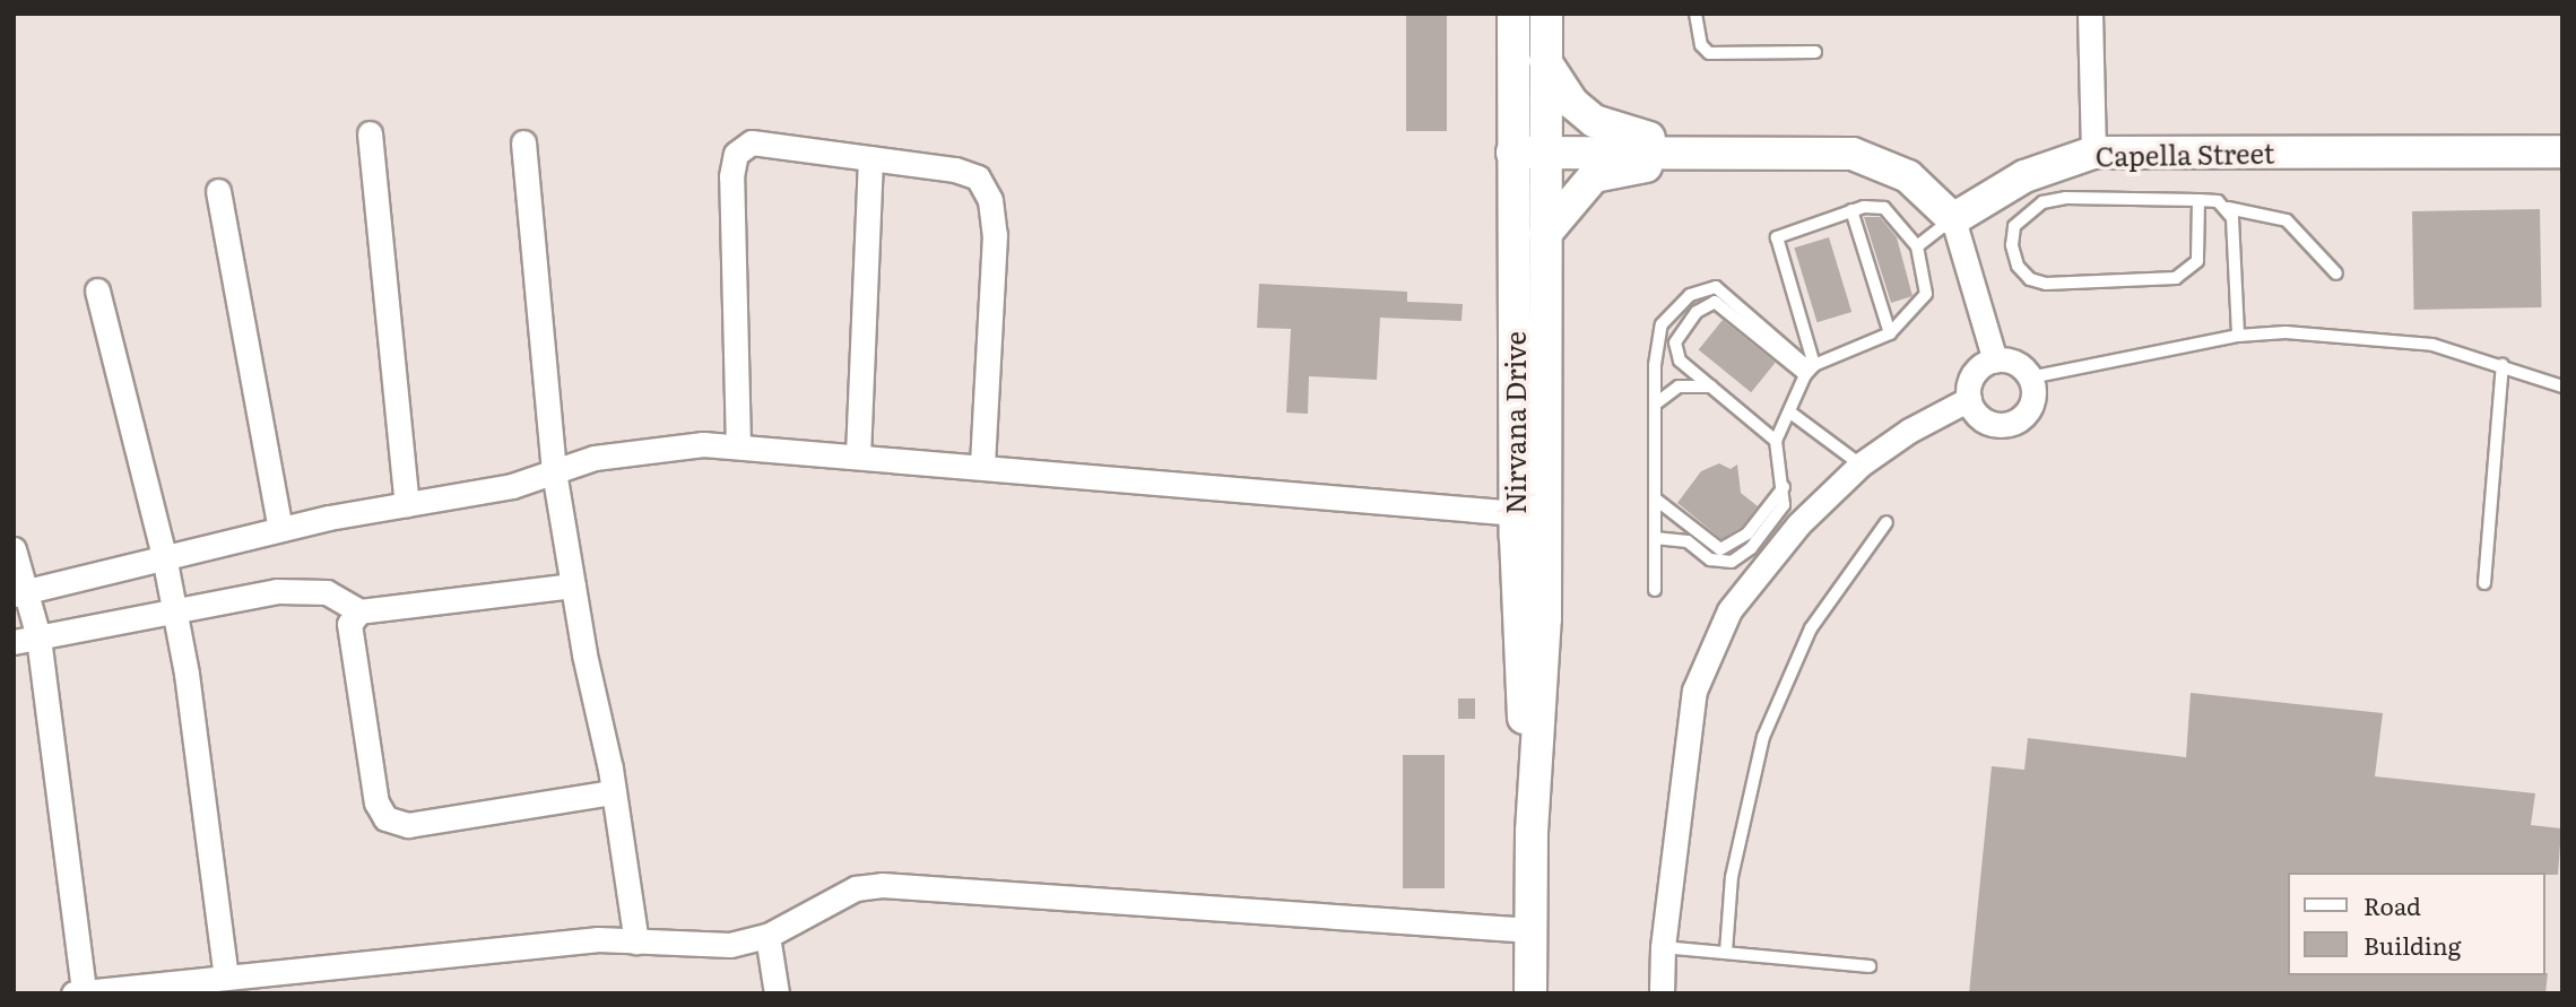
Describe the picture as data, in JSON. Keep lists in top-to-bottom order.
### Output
{
  "streets": {
    "main road": ["Capella Street", "Nirvana Drive"]
  },
  "legend": ["Road", "Building"]
}
